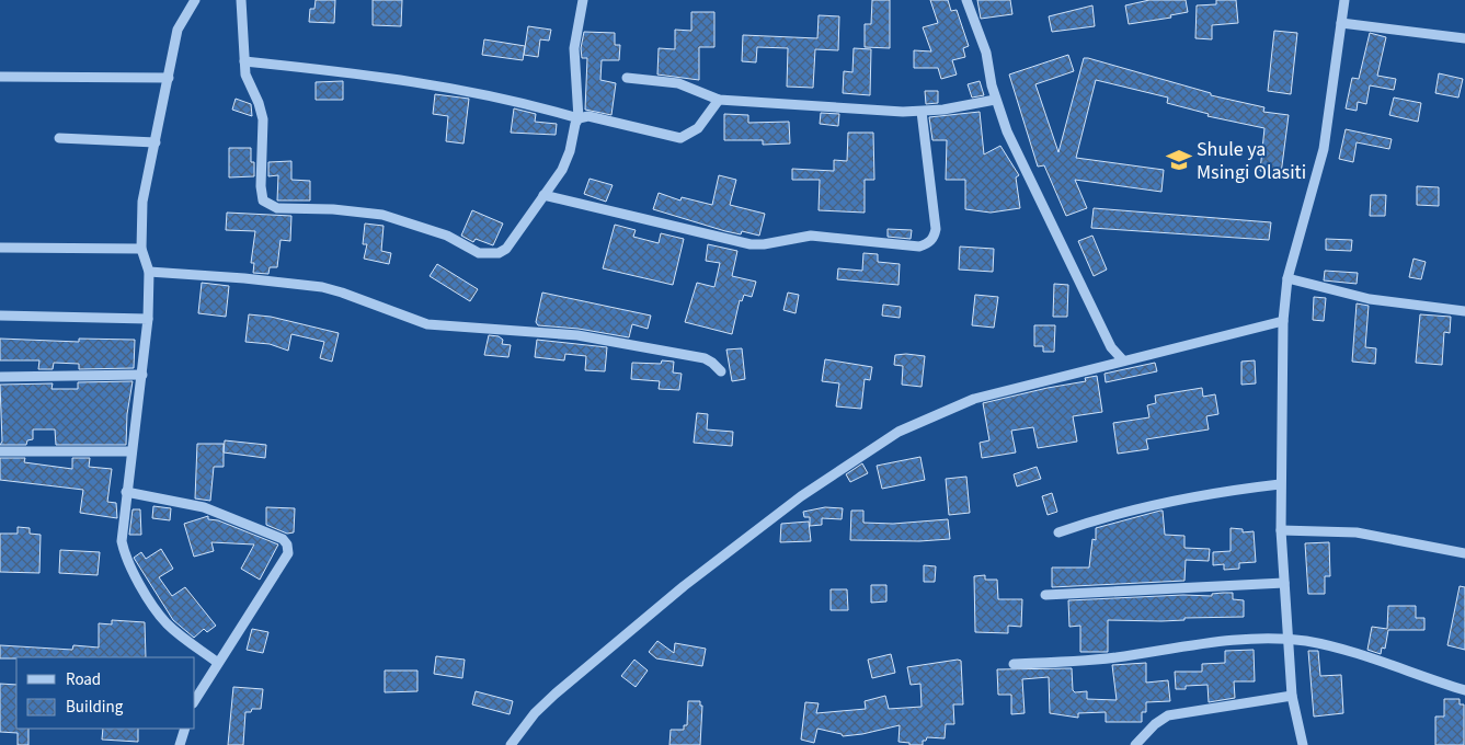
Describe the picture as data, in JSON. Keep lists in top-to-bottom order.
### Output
{
  "places": {
    "school or university": ["Shule ya Msingi Olasiti"]
  },
  "legend": ["Road", "Building"]
}
